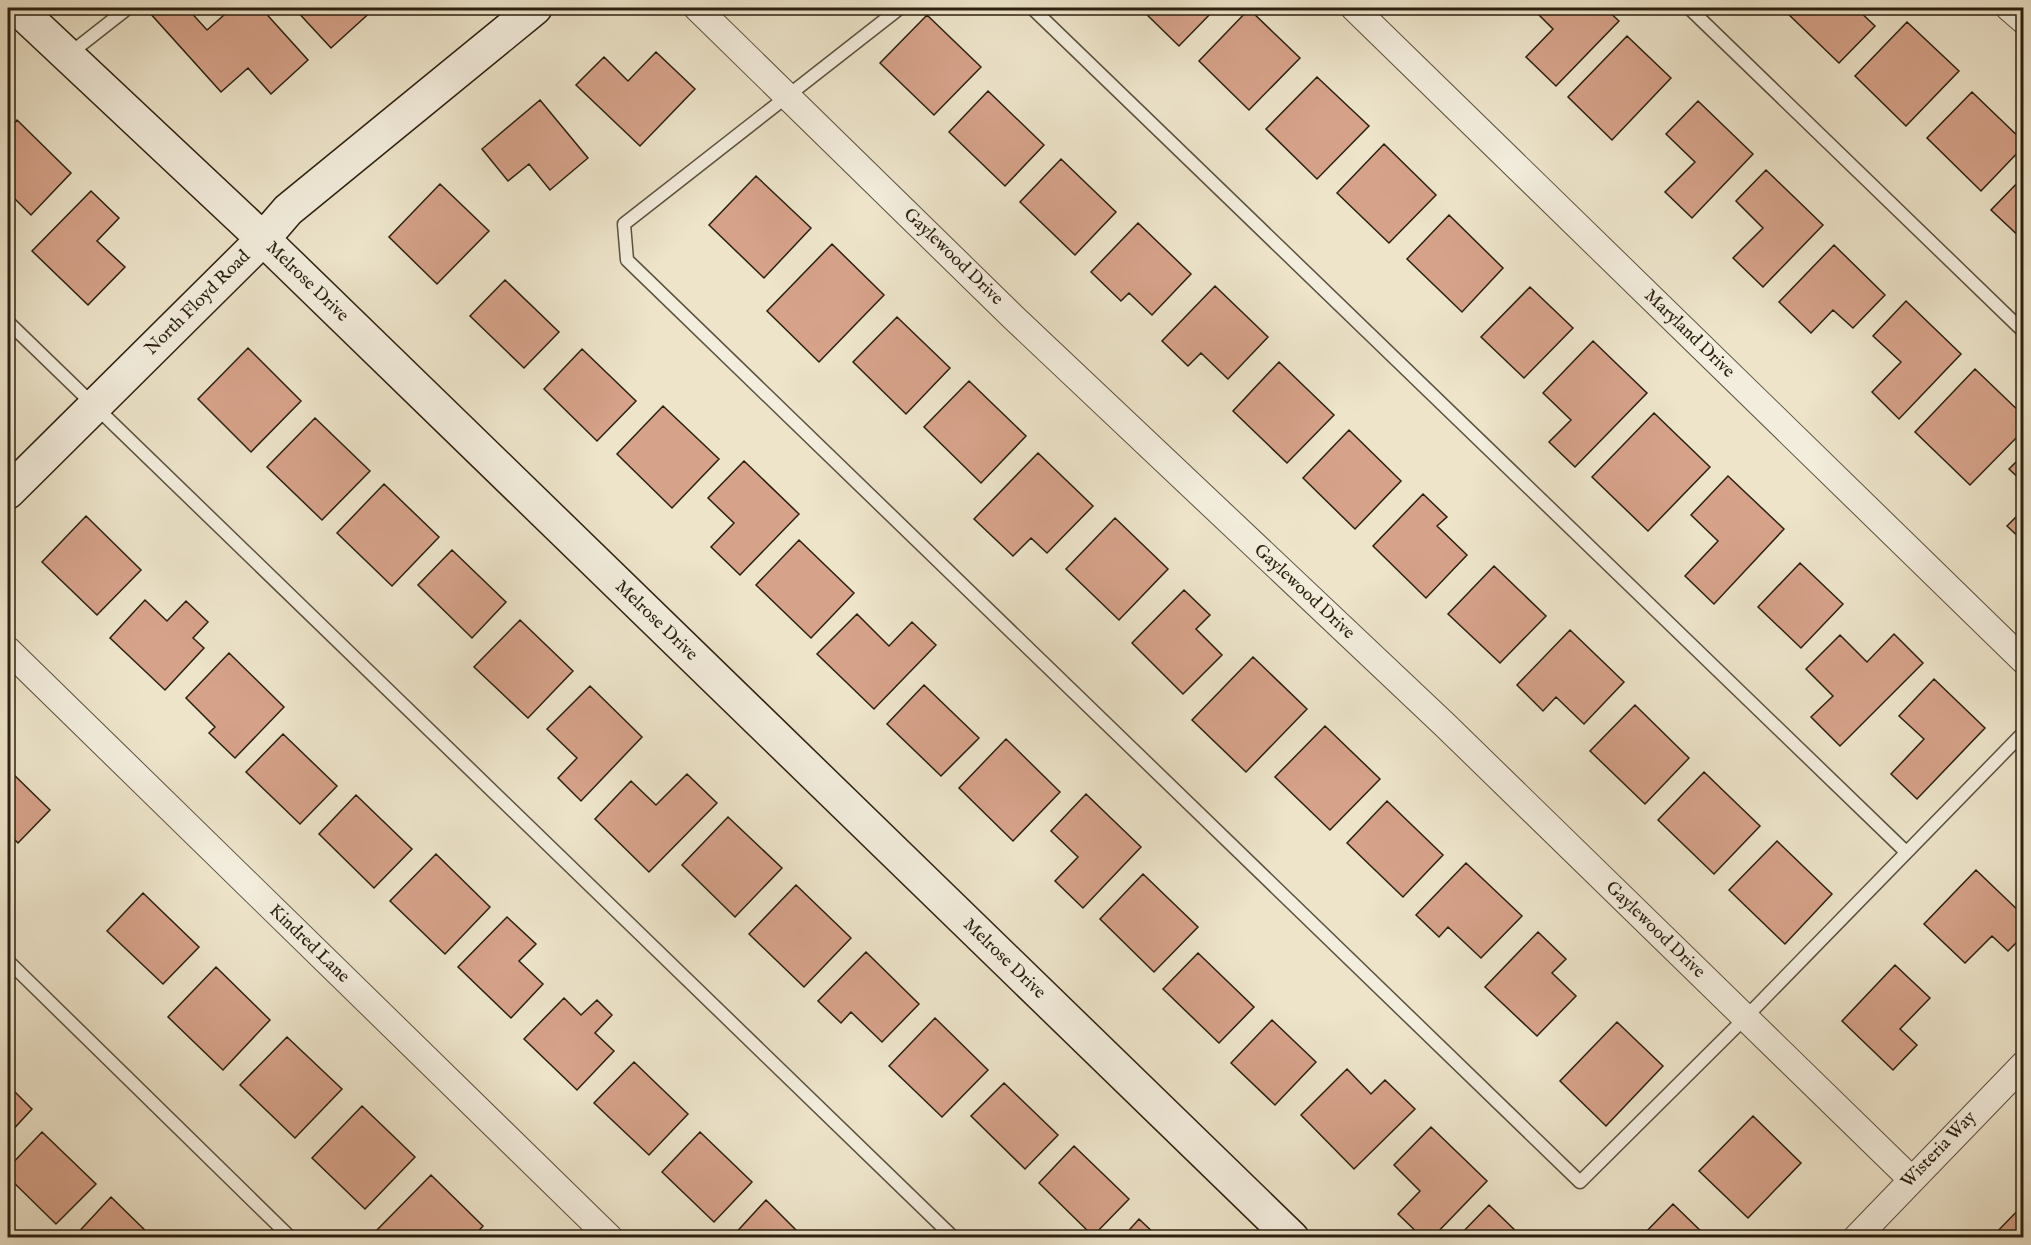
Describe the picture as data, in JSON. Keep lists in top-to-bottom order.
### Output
{
  "streets": {
    "street": [
      "Gaylewood Drive",
      "Melrose Drive",
      "North Floyd Road",
      "Maryland Drive",
      "Kindred Lane",
      "Wisteria Way"
    ]
  },
  "crossings": [
    ["Gaylewood Drive", "Wisteria Way"],
    ["Melrose Drive", "North Floyd Road"]
  ]
}
